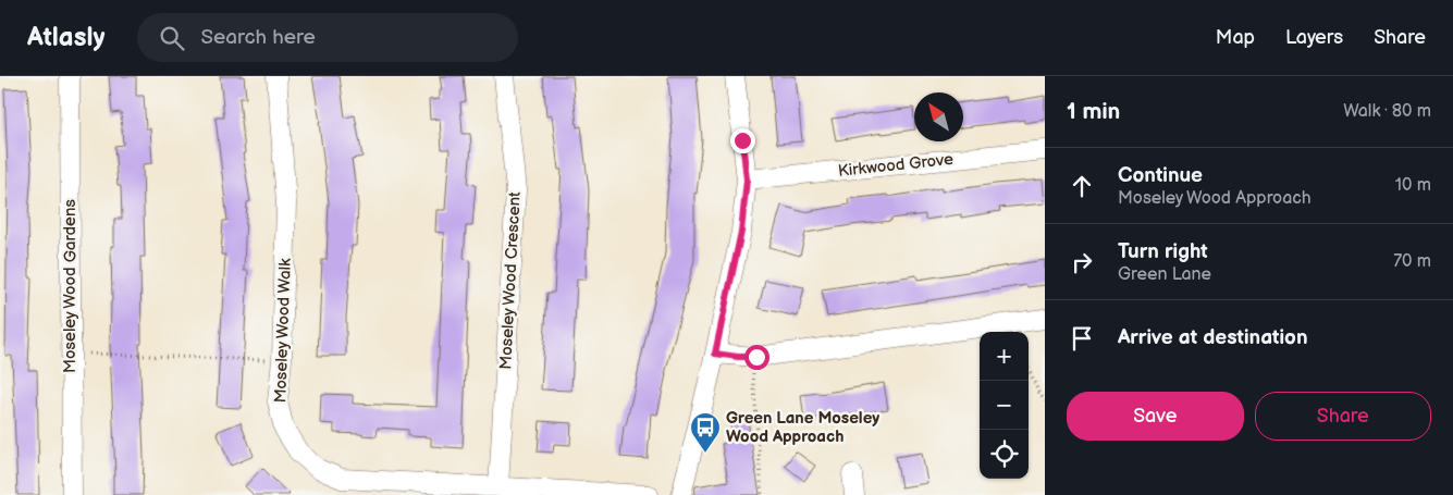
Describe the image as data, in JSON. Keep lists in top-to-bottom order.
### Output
{
  "streets": {
    "street": [
      "Kirkwood Grove",
      "Moseley Wood Crescent",
      "Moseley Wood Gardens",
      "Moseley Wood Walk"
    ]
  },
  "crossings": [
    ["Moseley Wood Crescent", "Moseley Wood Walk"]
  ],
  "places": {
    "bus stop": ["Green Lane Moseley Wood Approach"]
  },
  "north": "top left",
  "page": {
    "header": "Atlasly",
    "search": "Search here",
    "nav": ["Map", "Layers", "Share"],
    "heading": ["1 min", "Walk · 80 m"],
    "list": [
      ["Continue", "Moseley Wood Approach", "10 m"],
      ["Turn right", "Green Lane", "70 m"],
      "Arrive at destination"
    ],
    "map_buttons": ["+", "−"],
    "buttons": ["Save", "Share"]
  }
}
